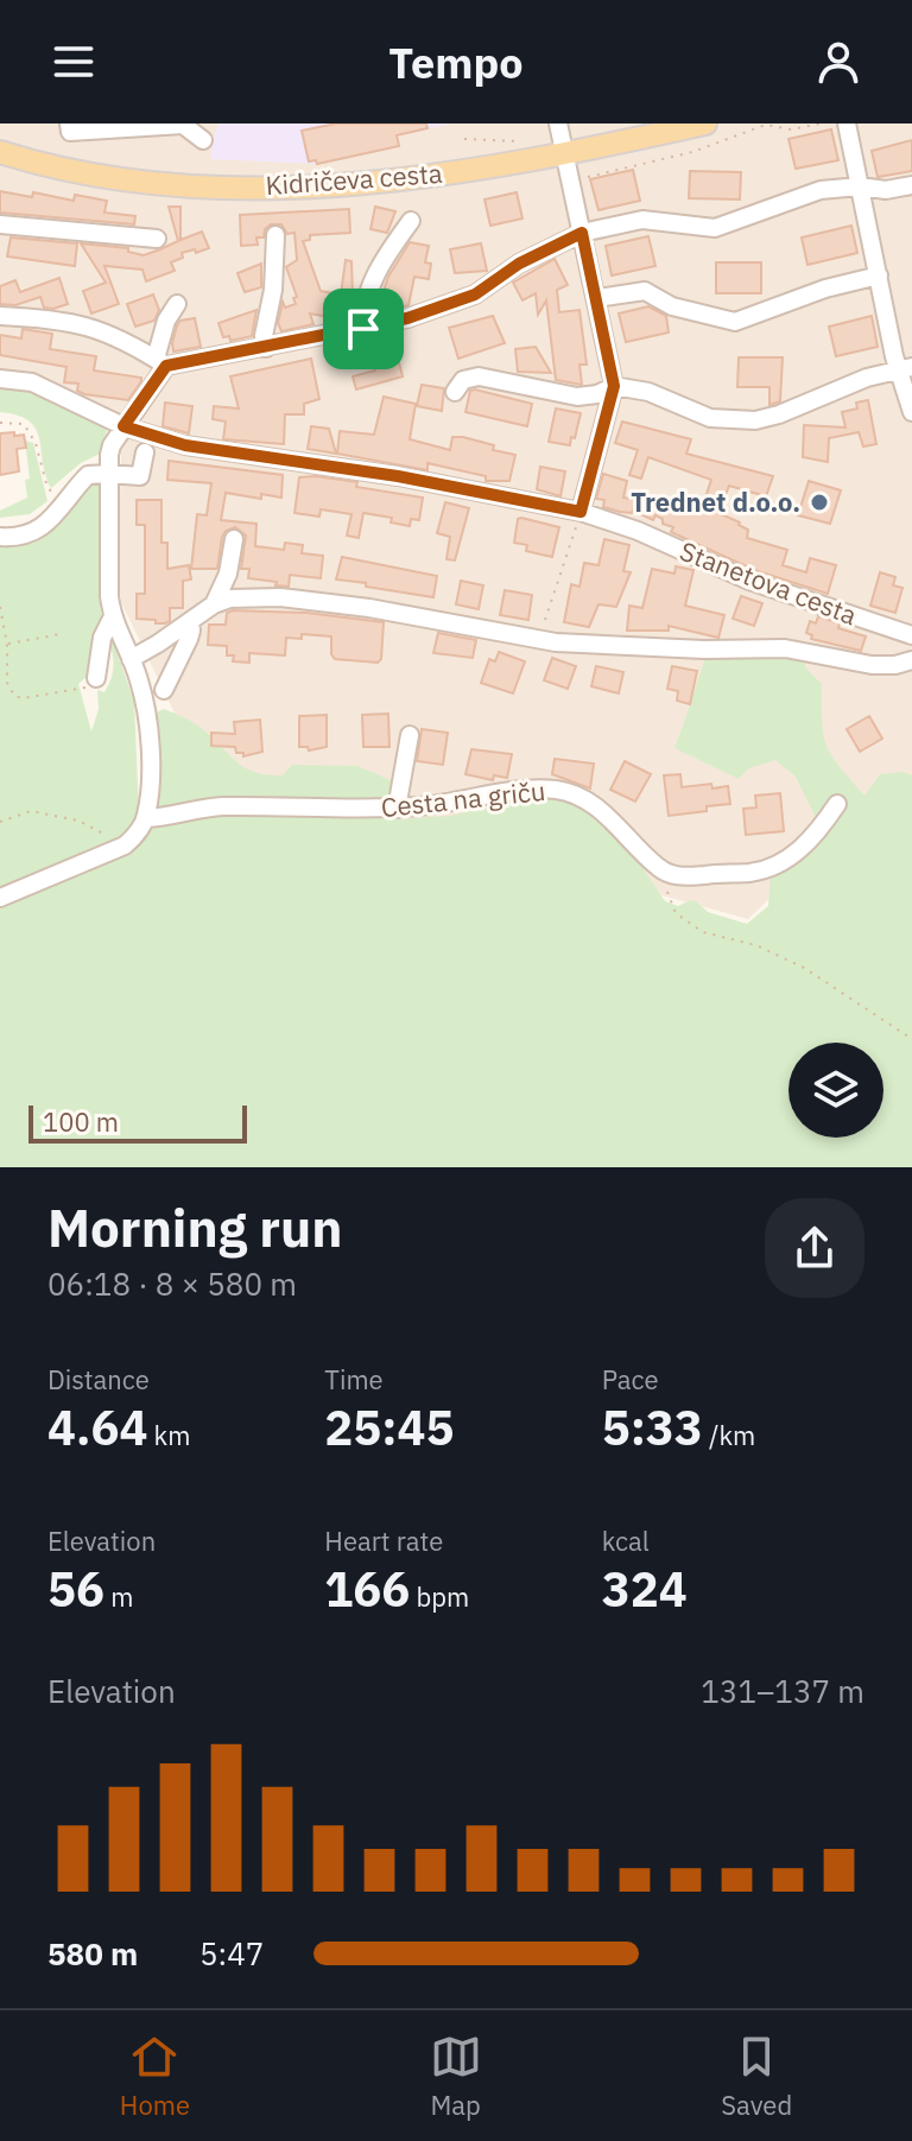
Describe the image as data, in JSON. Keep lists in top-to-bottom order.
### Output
{
  "streets": {
    "main road": ["Kidričeva cesta"],
    "street": ["Stanetova cesta", "Cesta na griču"]
  },
  "places": ["Trednet d.o.o."],
  "scale_bar": "100 m",
  "page": {
    "header": "Tempo",
    "scale": "100 m",
    "heading": ["Morning run", "06:18 · 8 × 580 m"],
    "stats": [
      ["Distance", "4.64 km"],
      ["Time", "25:45"],
      ["Pace", "5:33 /km"],
      ["Elevation", "56 m"],
      ["Heart rate", "166 bpm"],
      ["kcal", "324"]
    ],
    "chart": ["Elevation", "131–137 m"],
    "list": [
      {
        "name": "580 m",
        "note": "5:47"
      }
    ],
    "tabs": ["Home", "Map", "Saved"]
  }
}
